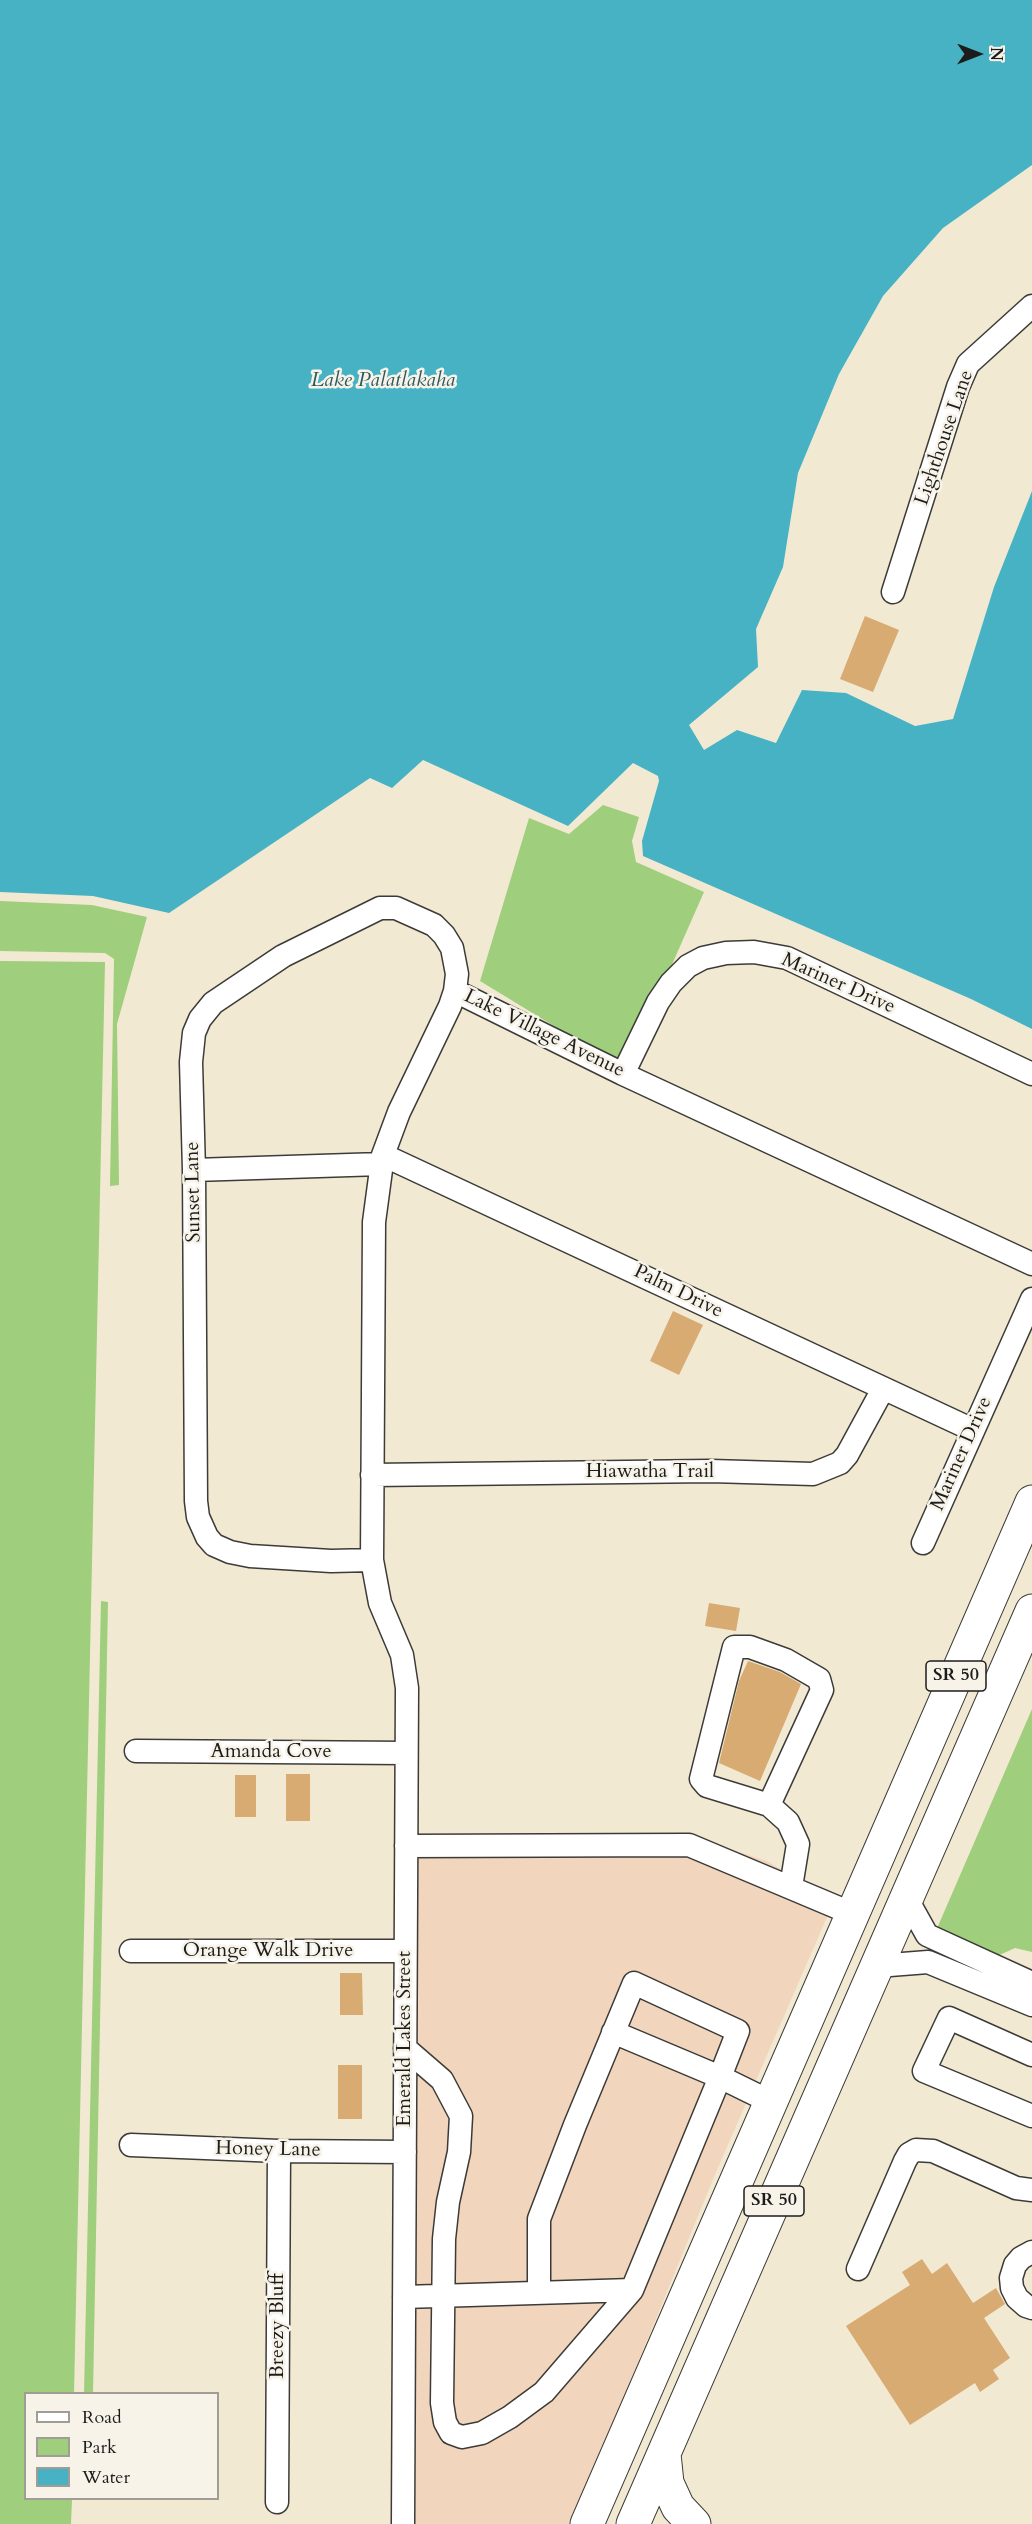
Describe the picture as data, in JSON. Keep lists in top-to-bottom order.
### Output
{
  "streets": {
    "highway": ["SR 50"],
    "street": [
      "Lighthouse Lane",
      "Mariner Drive",
      "Lake Village Avenue",
      "Sunset Lane",
      "Palm Drive",
      "Hiawatha Trail",
      "Amanda Cove",
      "Orange Walk Drive",
      "Emerald Lakes Street",
      "Honey Lane",
      "Breezy Bluff"
    ]
  },
  "crossings": [
    ["Mariner Drive", "Lake Village Avenue"],
    ["Mariner Drive", "Palm Drive"],
    ["Lake Village Avenue", "Sunset Lane"],
    ["Lake Village Avenue", "Palm Drive"],
    ["Lake Village Avenue", "Hiawatha Trail"],
    ["Lake Village Avenue", "Emerald Lakes Street"],
    ["Sunset Lane", "Palm Drive"],
    ["Sunset Lane", "Emerald Lakes Street"],
    ["Palm Drive", "Hiawatha Trail"],
    ["Amanda Cove", "Emerald Lakes Street"],
    ["Orange Walk Drive", "Emerald Lakes Street"],
    ["Emerald Lakes Street", "Honey Lane"],
    ["Honey Lane", "Breezy Bluff"]
  ],
  "water": ["Lake Palatlakaha"],
  "legend": ["Road", "Park", "Water"],
  "north": "right"
}
